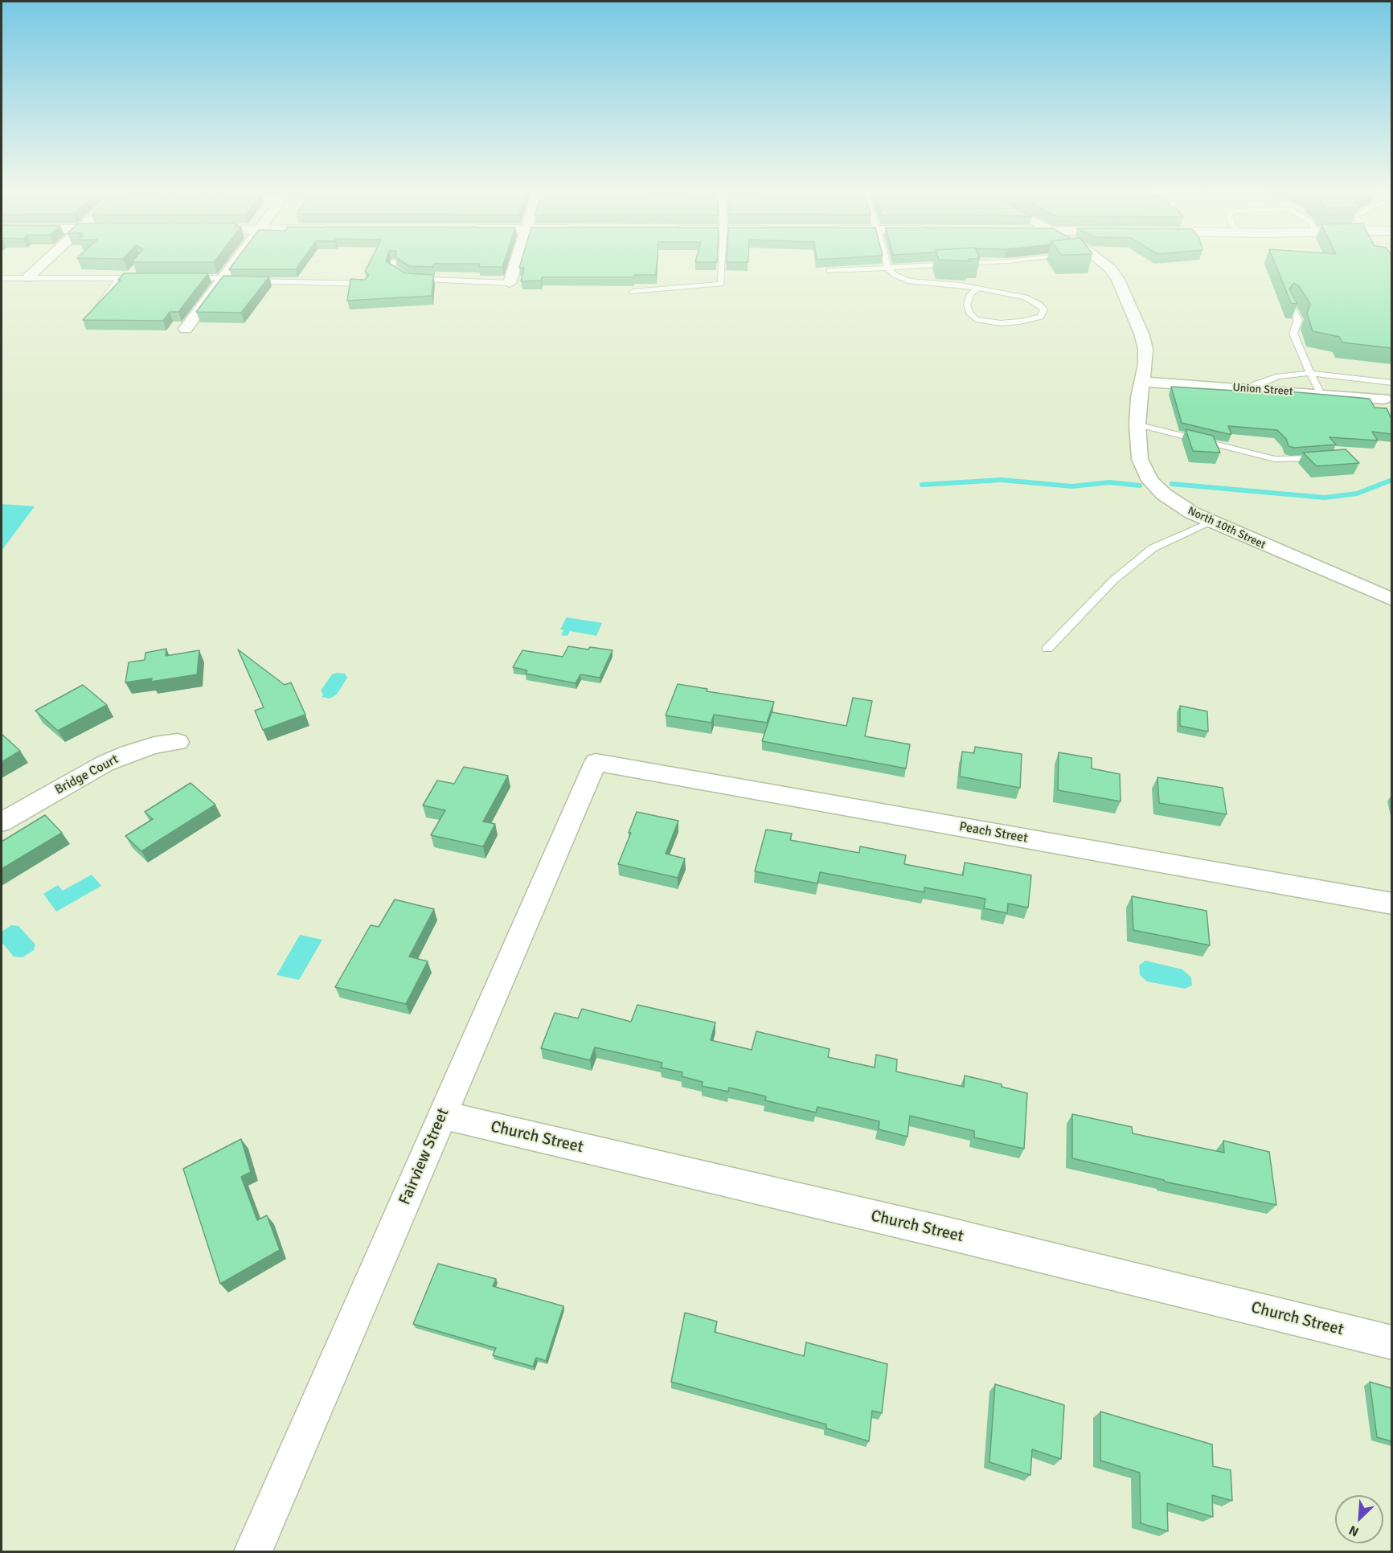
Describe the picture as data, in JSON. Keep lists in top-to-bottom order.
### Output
{
  "streets": {
    "street": [
      "Union Street",
      "North 10th Street",
      "Bridge Court",
      "Peach Street",
      "Church Street",
      "Fairview Street"
    ]
  },
  "crossings": [
    ["Union Street", "North 10th Street"],
    ["Peach Street", "Fairview Street"],
    ["Church Street", "Fairview Street"]
  ],
  "north": "bottom left"
}
